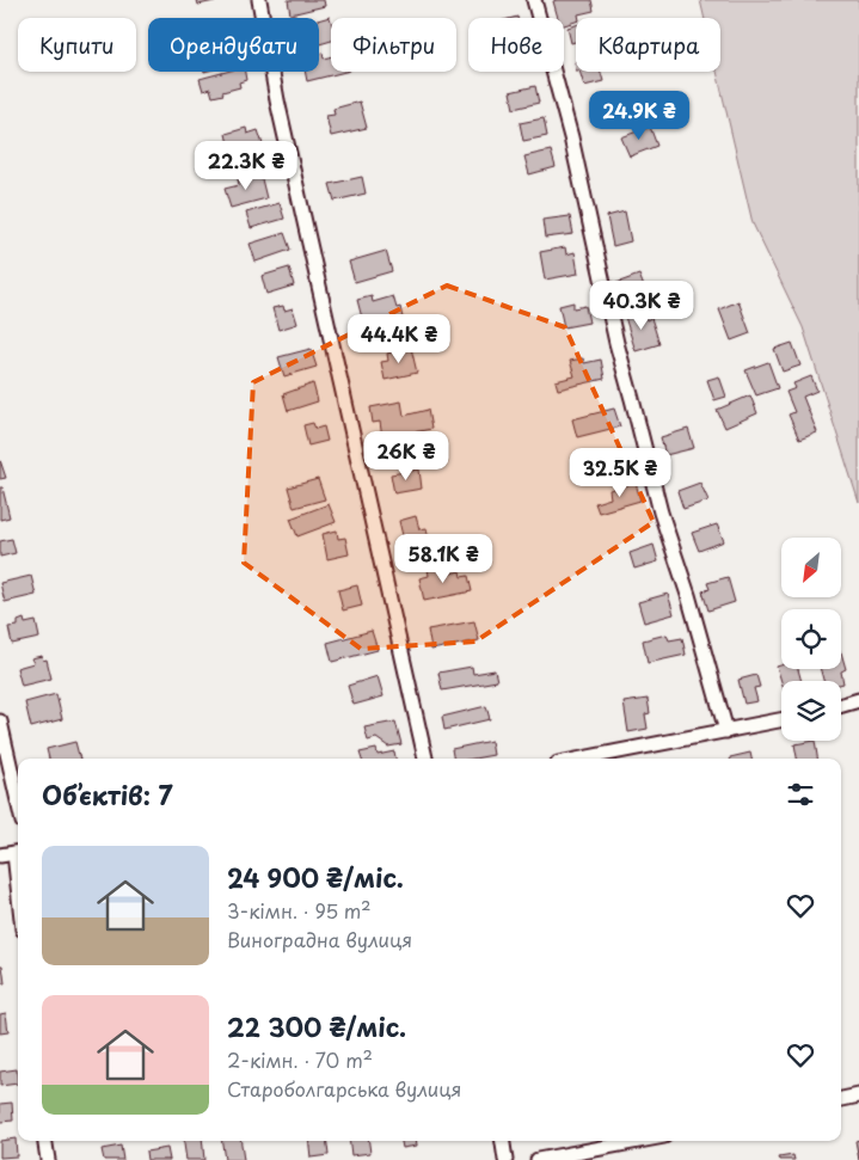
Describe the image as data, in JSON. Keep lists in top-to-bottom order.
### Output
{
  "north": "bottom left",
  "page": {
    "chip": [
      "Купити",
      "Орендувати",
      "Фільтри",
      "Нове",
      "Квартира"
    ],
    "price": [
      "24.9K ₴",
      "22.3K ₴",
      "40.3K ₴",
      "44.4K ₴",
      "26K ₴",
      "32.5K ₴",
      "58.1K ₴"
    ],
    "heading": "Об’єктів: 7",
    "list": [
      {
        "name": "24 900 ₴/міс.",
        "note": "3-кімн. · 95 m² · Виноградна вулиця"
      },
      {
        "name": "22 300 ₴/міс.",
        "note": "2-кімн. · 70 m² · Староболгарська вулиця"
      }
    ]
  }
}
